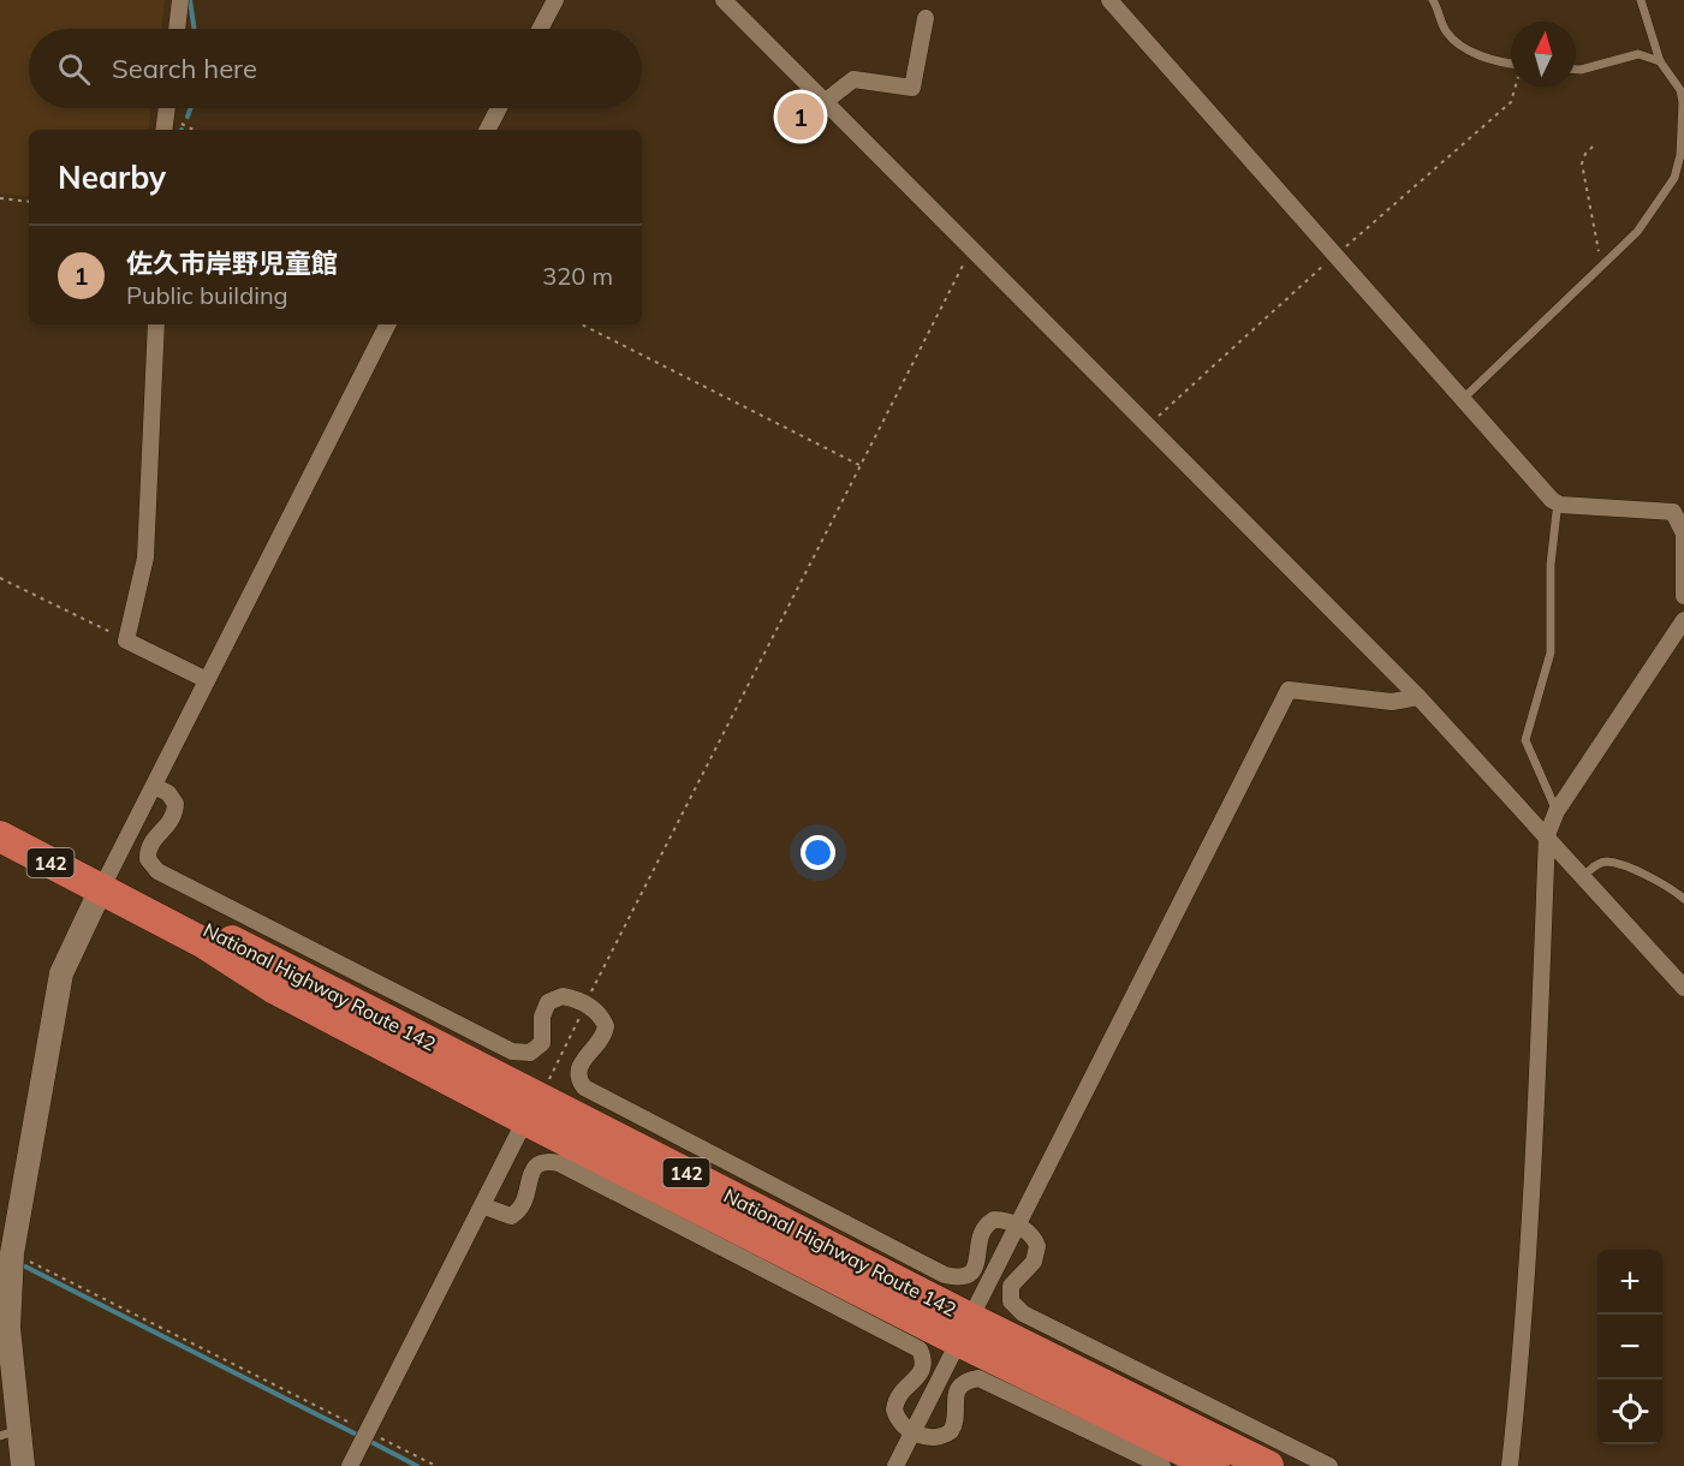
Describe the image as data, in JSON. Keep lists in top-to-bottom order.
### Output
{
  "streets": {
    "highway": ["142", "National Highway Route 142"]
  },
  "north": "top",
  "page": {
    "search": "Search here",
    "pins": "1",
    "heading": "Nearby",
    "list": [
      {
        "mark": "1",
        "name": "佐久市岸野児童館",
        "note": "Public building",
        "value": "320 m"
      }
    ],
    "map_buttons": ["+", "−"]
  }
}
